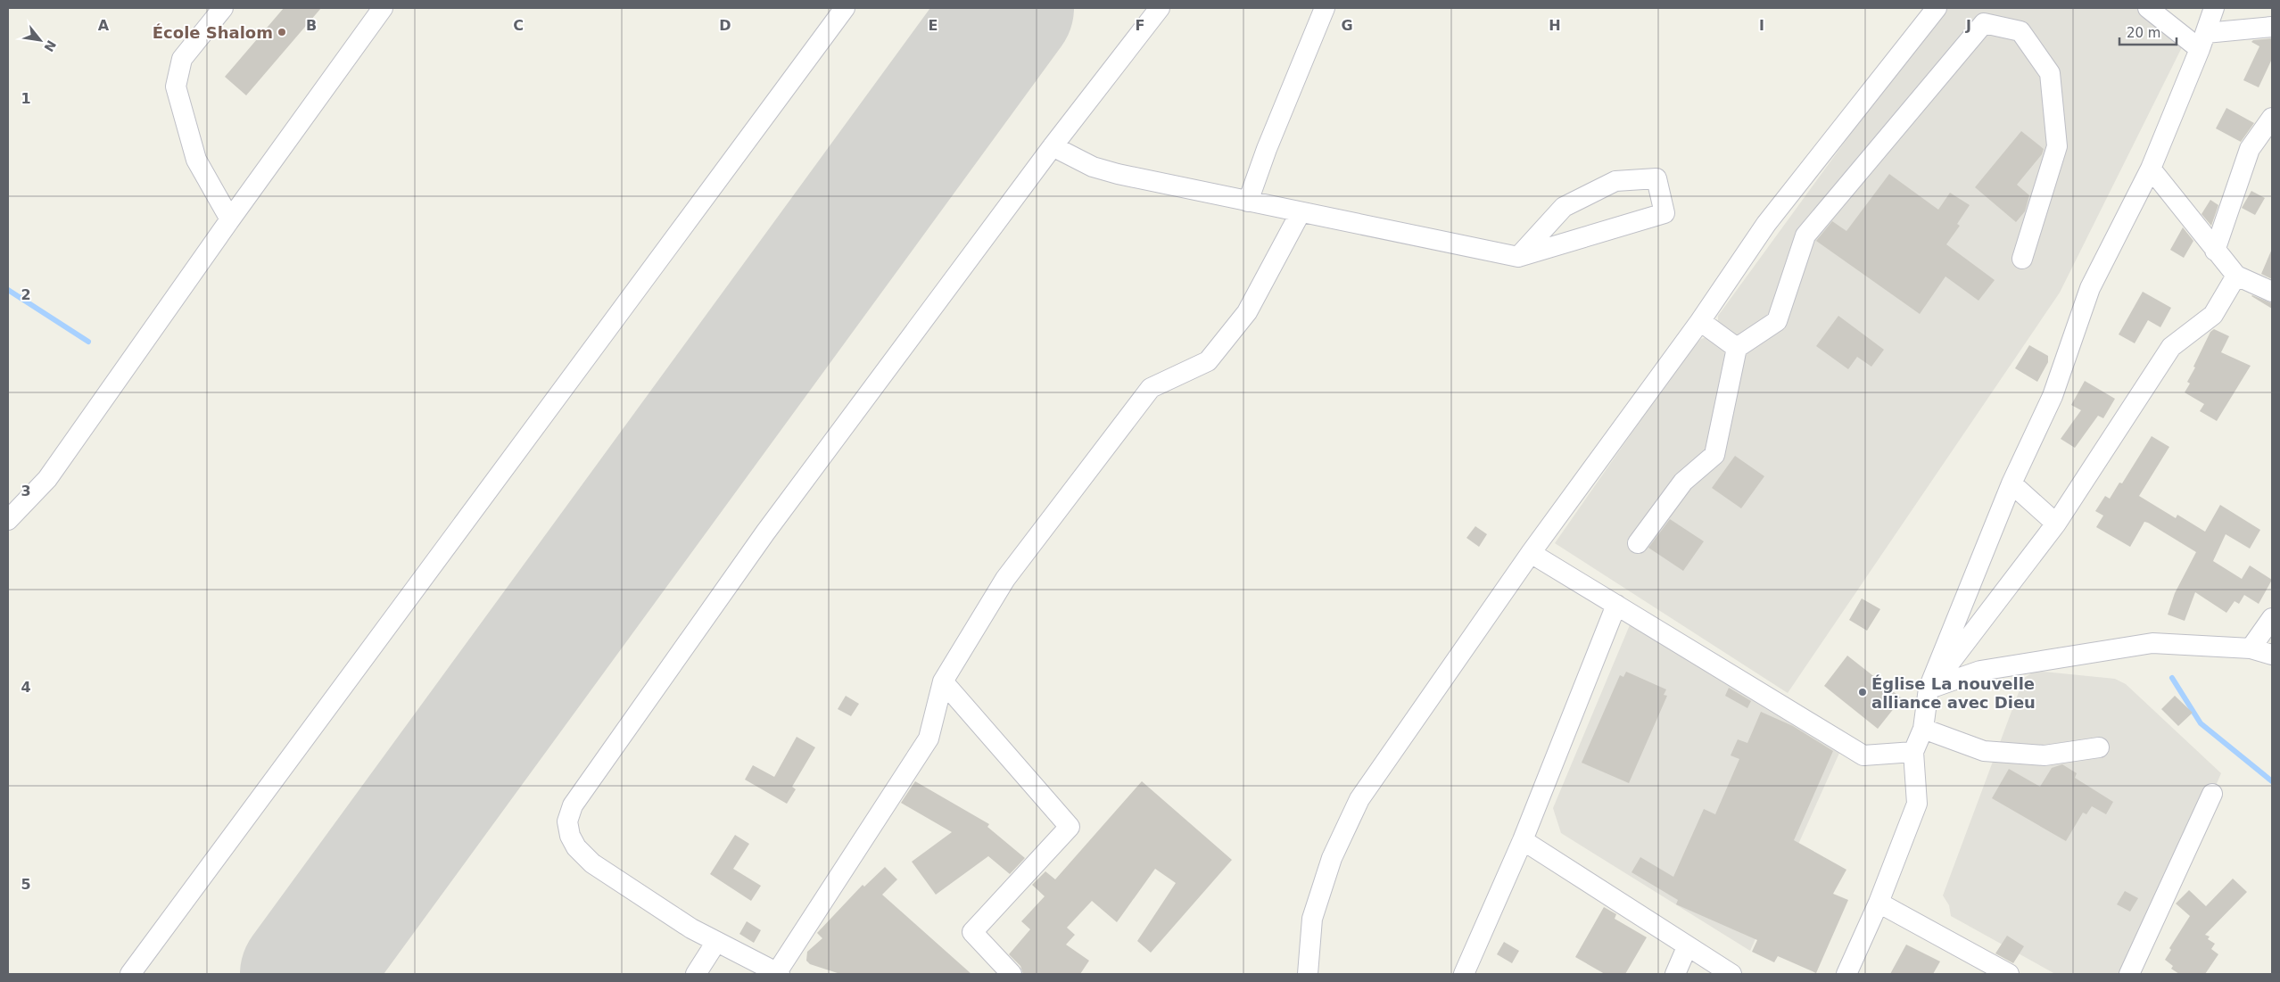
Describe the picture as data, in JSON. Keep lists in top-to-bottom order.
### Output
{
  "places": ["École Shalom", "Église La nouvelle alliance avec Dieu"],
  "scale_bar": "20 m",
  "north": "bottom right",
  "grid": {
    "columns": [
      "A",
      "B",
      "C",
      "D",
      "E",
      "F",
      "G",
      "H",
      "I",
      "J"
    ],
    "rows": [
      "1",
      "2",
      "3",
      "4",
      "5"
    ]
  }
}
